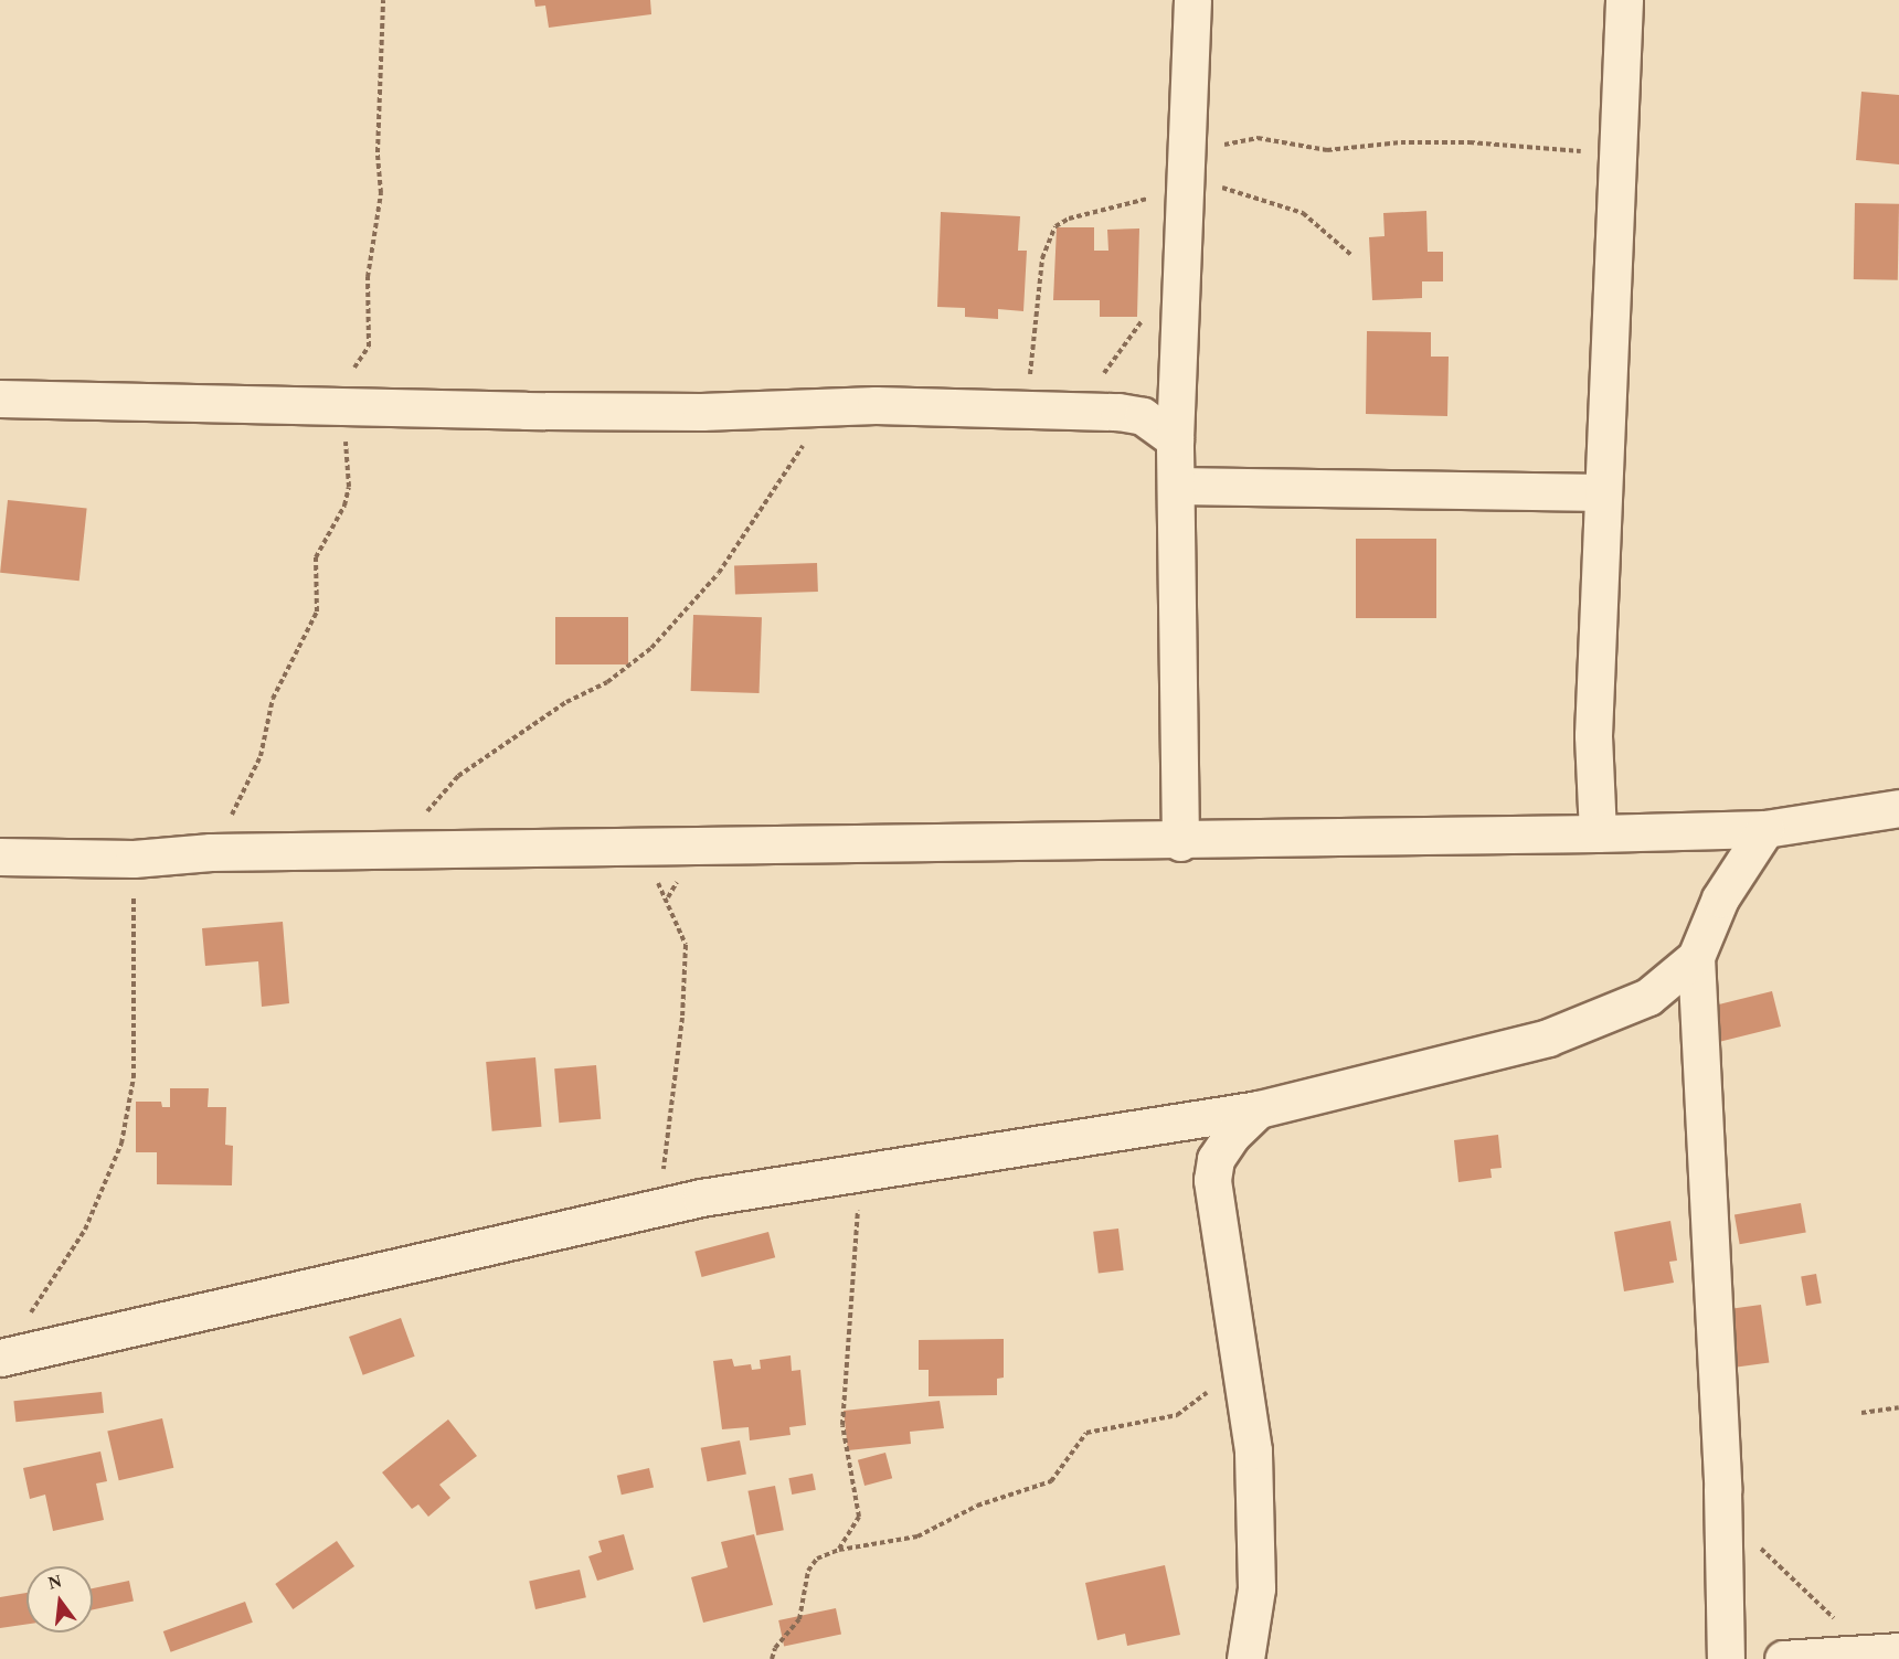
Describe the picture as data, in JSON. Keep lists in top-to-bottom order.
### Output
{
  "north": "top"
}
